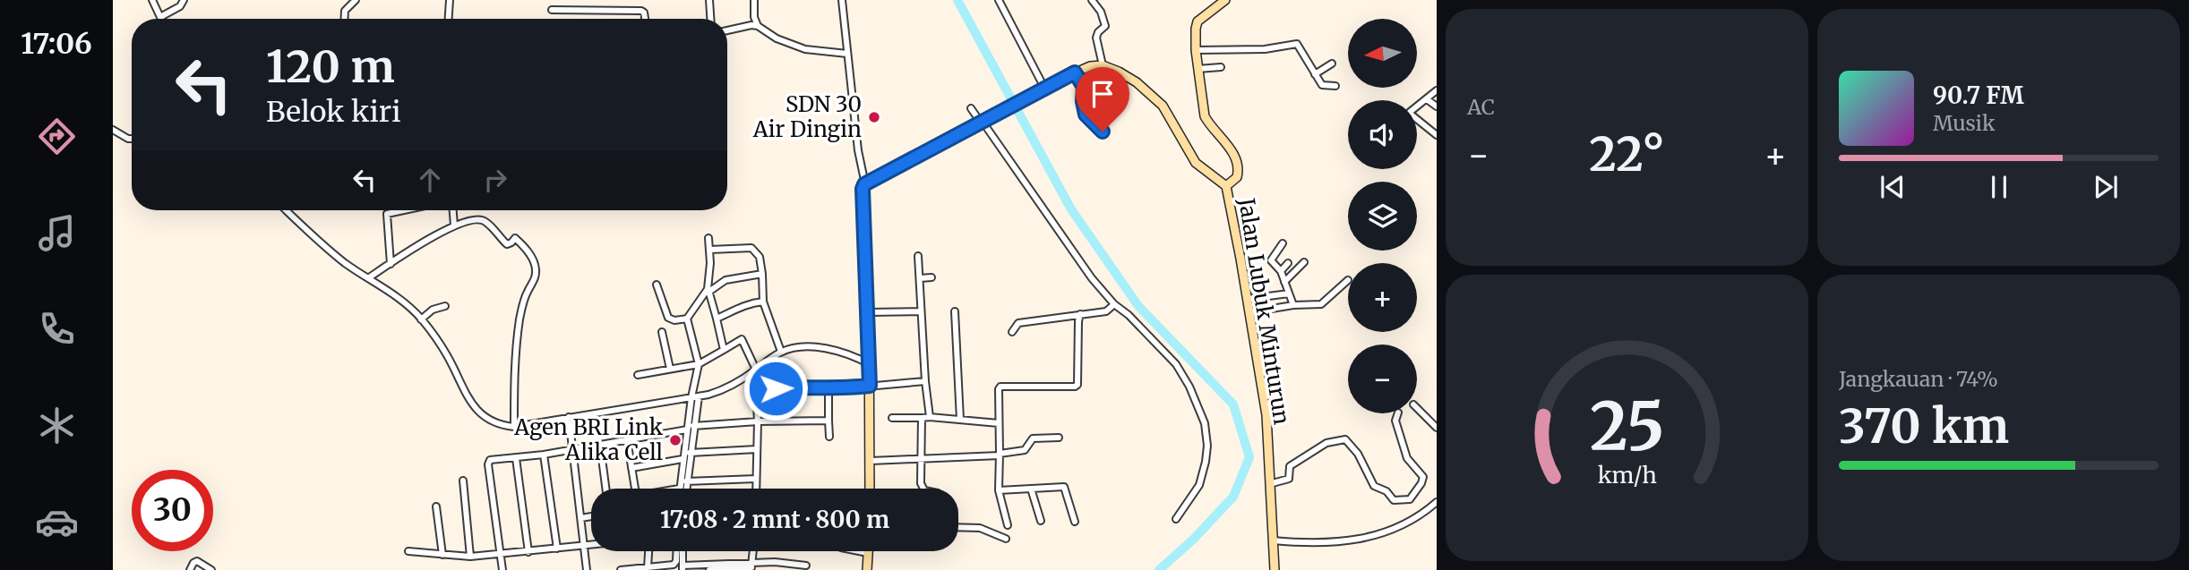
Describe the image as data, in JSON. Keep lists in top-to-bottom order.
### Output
{
  "streets": {
    "street": ["Jalan Lubuk Minturun"]
  },
  "places": ["SDN 30 Air Dingin", "Agen BRI Link Alika Cell"],
  "north": "left",
  "page": {
    "tabs": "17:06",
    "tile": [
      "AC",
      ["Jangkauan · 74%", "370 km"]
    ],
    "map_buttons": ["+", "−"],
    "turn": ["120 m", "Belok kiri"],
    "song": ["90.7 FM", "Musik"],
    "heat": ["−", "22°", "+"],
    "limit": "30",
    "trip": "17:08 · 2 mnt · 800 m",
    "gauge": ["25", "km/h"]
  }
}
